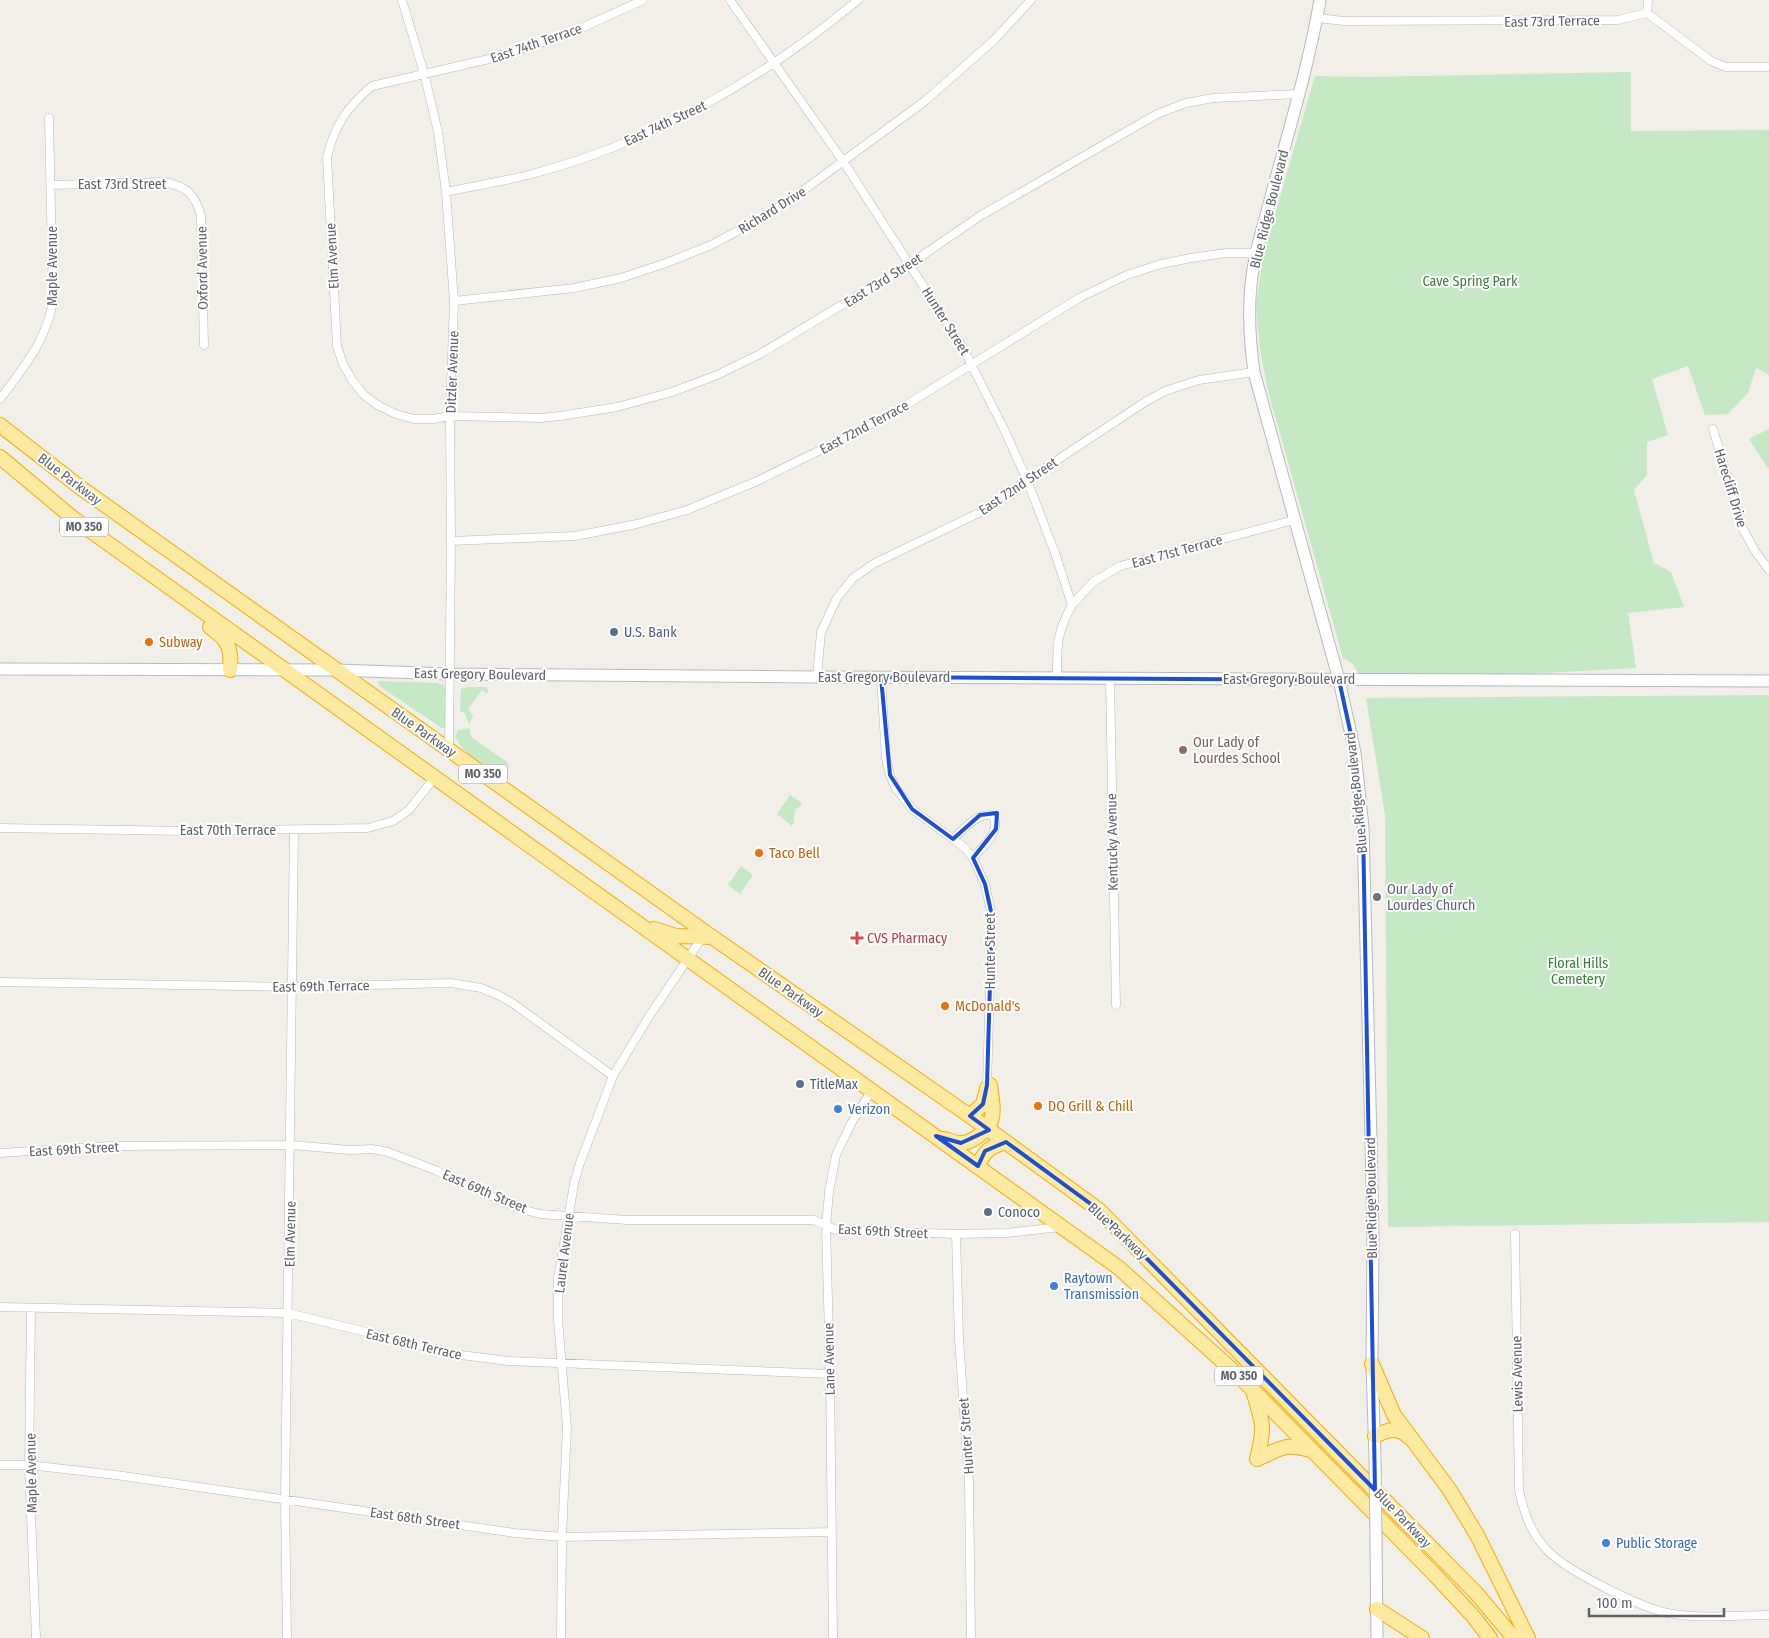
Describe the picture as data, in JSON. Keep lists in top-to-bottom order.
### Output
{
  "streets": {
    "highway": ["Blue Parkway", "MO 350"],
    "main road": ["Blue Ridge Boulevard", "East Gregory Boulevard"],
    "street": [
      "East 73rd Terrace",
      "East 74th Terrace",
      "East 74th Street",
      "East 73rd Street",
      "Richard Drive",
      "Elm Avenue",
      "Maple Avenue",
      "Oxford Avenue",
      "Hunter Street",
      "Ditzler Avenue",
      "East 72nd Terrace",
      "East 72nd Street",
      "Harecliff Drive",
      "East 71st Terrace",
      "East 70th Terrace",
      "Kentucky Avenue",
      "East 69th Terrace",
      "East 69th Street",
      "Laurel Avenue",
      "East 68th Terrace",
      "Lane Avenue",
      "Lewis Avenue",
      "East 68th Street"
    ]
  },
  "crossings": [
    ["East 73rd Terrace", "Blue Ridge Boulevard"],
    ["East 74th Terrace", "Elm Avenue"],
    ["East 74th Terrace", "Ditzler Avenue"],
    ["East 74th Street", "Hunter Street"],
    ["East 74th Street", "Ditzler Avenue"],
    ["East 73rd Street", "Blue Ridge Boulevard"],
    ["East 73rd Street", "Elm Avenue"],
    ["East 73rd Street", "Maple Avenue"],
    ["East 73rd Street", "Oxford Avenue"],
    ["East 73rd Street", "Hunter Street"],
    ["East 73rd Street", "Ditzler Avenue"],
    ["Blue Ridge Boulevard", "East 72nd Terrace"],
    ["Blue Ridge Boulevard", "East 72nd Street"],
    ["Blue Ridge Boulevard", "East 71st Terrace"],
    ["Blue Ridge Boulevard", "East Gregory Boulevard"],
    ["Richard Drive", "Hunter Street"],
    ["Richard Drive", "Ditzler Avenue"],
    ["Elm Avenue", "Ditzler Avenue"],
    ["Elm Avenue", "East 70th Terrace"],
    ["Elm Avenue", "East 69th Terrace"],
    ["Elm Avenue", "East 69th Street"],
    ["Elm Avenue", "East 68th Terrace"],
    ["Elm Avenue", "East 68th Street"],
    ["Maple Avenue", "East 68th Terrace"],
    ["Maple Avenue", "East 68th Street"],
    ["Hunter Street", "East 72nd Terrace"],
    ["Hunter Street", "East 72nd Street"],
    ["Hunter Street", "East 71st Terrace"],
    ["Hunter Street", "East Gregory Boulevard"],
    ["Hunter Street", "East 69th Street"],
    ["Ditzler Avenue", "East 72nd Terrace"],
    ["Ditzler Avenue", "Blue Parkway"],
    ["Ditzler Avenue", "East Gregory Boulevard"],
    ["Blue Parkway", "East Gregory Boulevard"],
    ["Blue Parkway", "East 70th Terrace"],
    ["Blue Parkway", "East 69th Street"],
    ["Blue Parkway", "Laurel Avenue"],
    ["Blue Parkway", "Lane Avenue"],
    ["East 72nd Street", "East Gregory Boulevard"],
    ["East Gregory Boulevard", "Kentucky Avenue"],
    ["East 69th Terrace", "Laurel Avenue"],
    ["East 69th Street", "Laurel Avenue"],
    ["East 69th Street", "Lane Avenue"],
    ["Laurel Avenue", "East 68th Terrace"],
    ["Laurel Avenue", "East 68th Street"],
    ["East 68th Terrace", "Lane Avenue"],
    ["Lane Avenue", "East 68th Street"]
  ],
  "parks": ["Cave Spring Park", "Floral Hills Cemetery"],
  "places": {
    "other": [
      "U.S. Bank",
      "Subway",
      "Our Lady of Lourdes School",
      "Taco Bell",
      "Our Lady of Lourdes Church",
      "McDonald's",
      "TitleMax",
      "DQ Grill & Chill",
      "Verizon",
      "Conoco",
      "Raytown Transmission",
      "Public Storage"
    ],
    "health": ["CVS Pharmacy"]
  },
  "scale_bar": "100 m"
}
